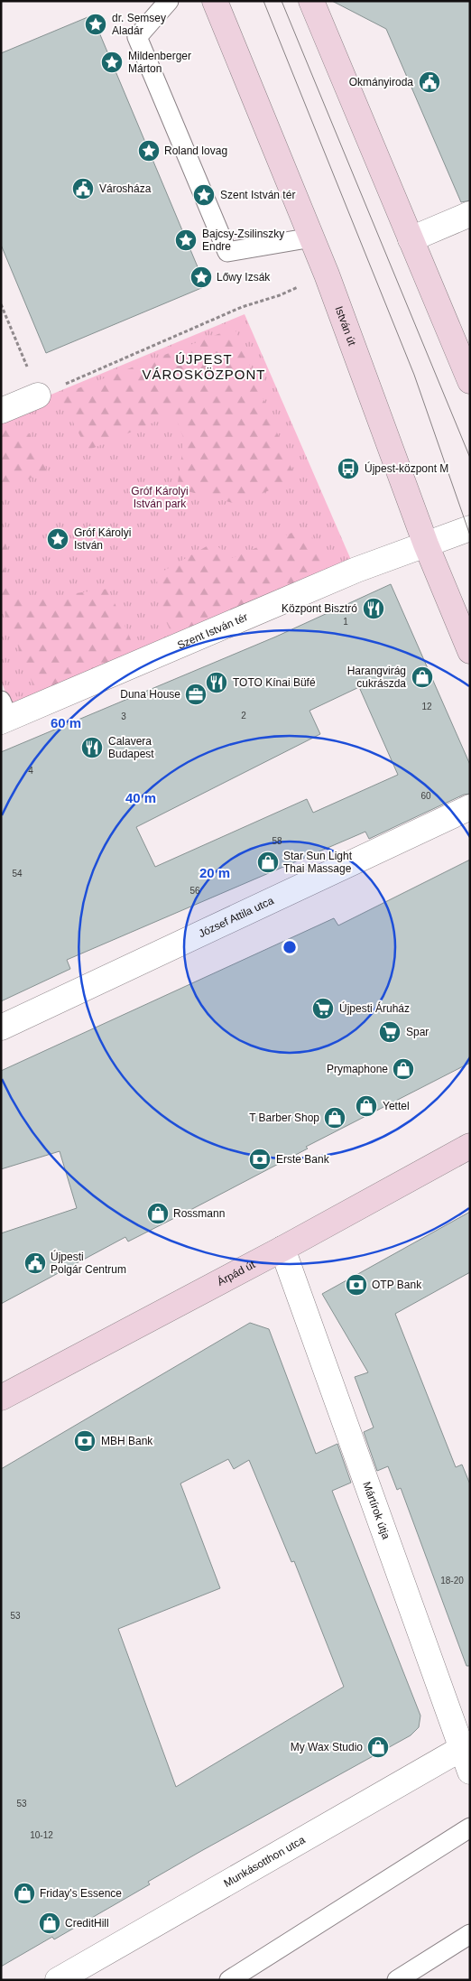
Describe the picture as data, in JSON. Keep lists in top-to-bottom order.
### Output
{
  "streets": {
    "street": [
      "István út",
      "Szent István tér",
      "József Attila utca",
      "Árpád út",
      "Mártírok útja",
      "Munkásotthon utca"
    ]
  },
  "crossings": [
    ["István út", "Szent István tér"],
    ["Árpád út", "Mártírok útja"],
    ["Mártírok útja", "Munkásotthon utca"]
  ],
  "districts": ["ÚJPEST VÁROSKÖZPONT"],
  "parks": ["Gróf Károlyi István park"],
  "places": {
    "place": [
      "dr. Semsey Aladár",
      "Mildenberger Márton",
      "Roland lovag",
      "Szent István tér",
      "Bajcsy-Zsilinszky Endre",
      "Lőwy Izsák",
      "Gróf Károlyi István"
    ],
    "public building": ["Okmányiroda", "Városháza", "Újpesti Polgár Centrum"],
    "bus stop": ["Újpest-központ M"],
    "restaurant": ["Központ Bisztró", "TOTO Kínai Büfé", "Calavera Budapest"],
    "shop": [
      "Harangvirág cukrászda",
      "Star Sun Light Thai Massage",
      "Prymaphone",
      "Yettel",
      "T Barber Shop",
      "Rossmann",
      "My Wax Studio",
      "Friday's Essence",
      "CreditHill"
    ],
    "office": ["Duna House"],
    "supermarket": ["Újpesti Áruház", "Spar"],
    "bank": ["Erste Bank", "OTP Bank", "MBH Bank"]
  },
  "house_numbers": [
    "1",
    "12",
    "2",
    "3",
    "4",
    "60",
    "58",
    "54",
    "56",
    "18-20",
    "53",
    "53",
    "10-12"
  ],
  "rings": ["60 m", "40 m", "20 m"]
}
